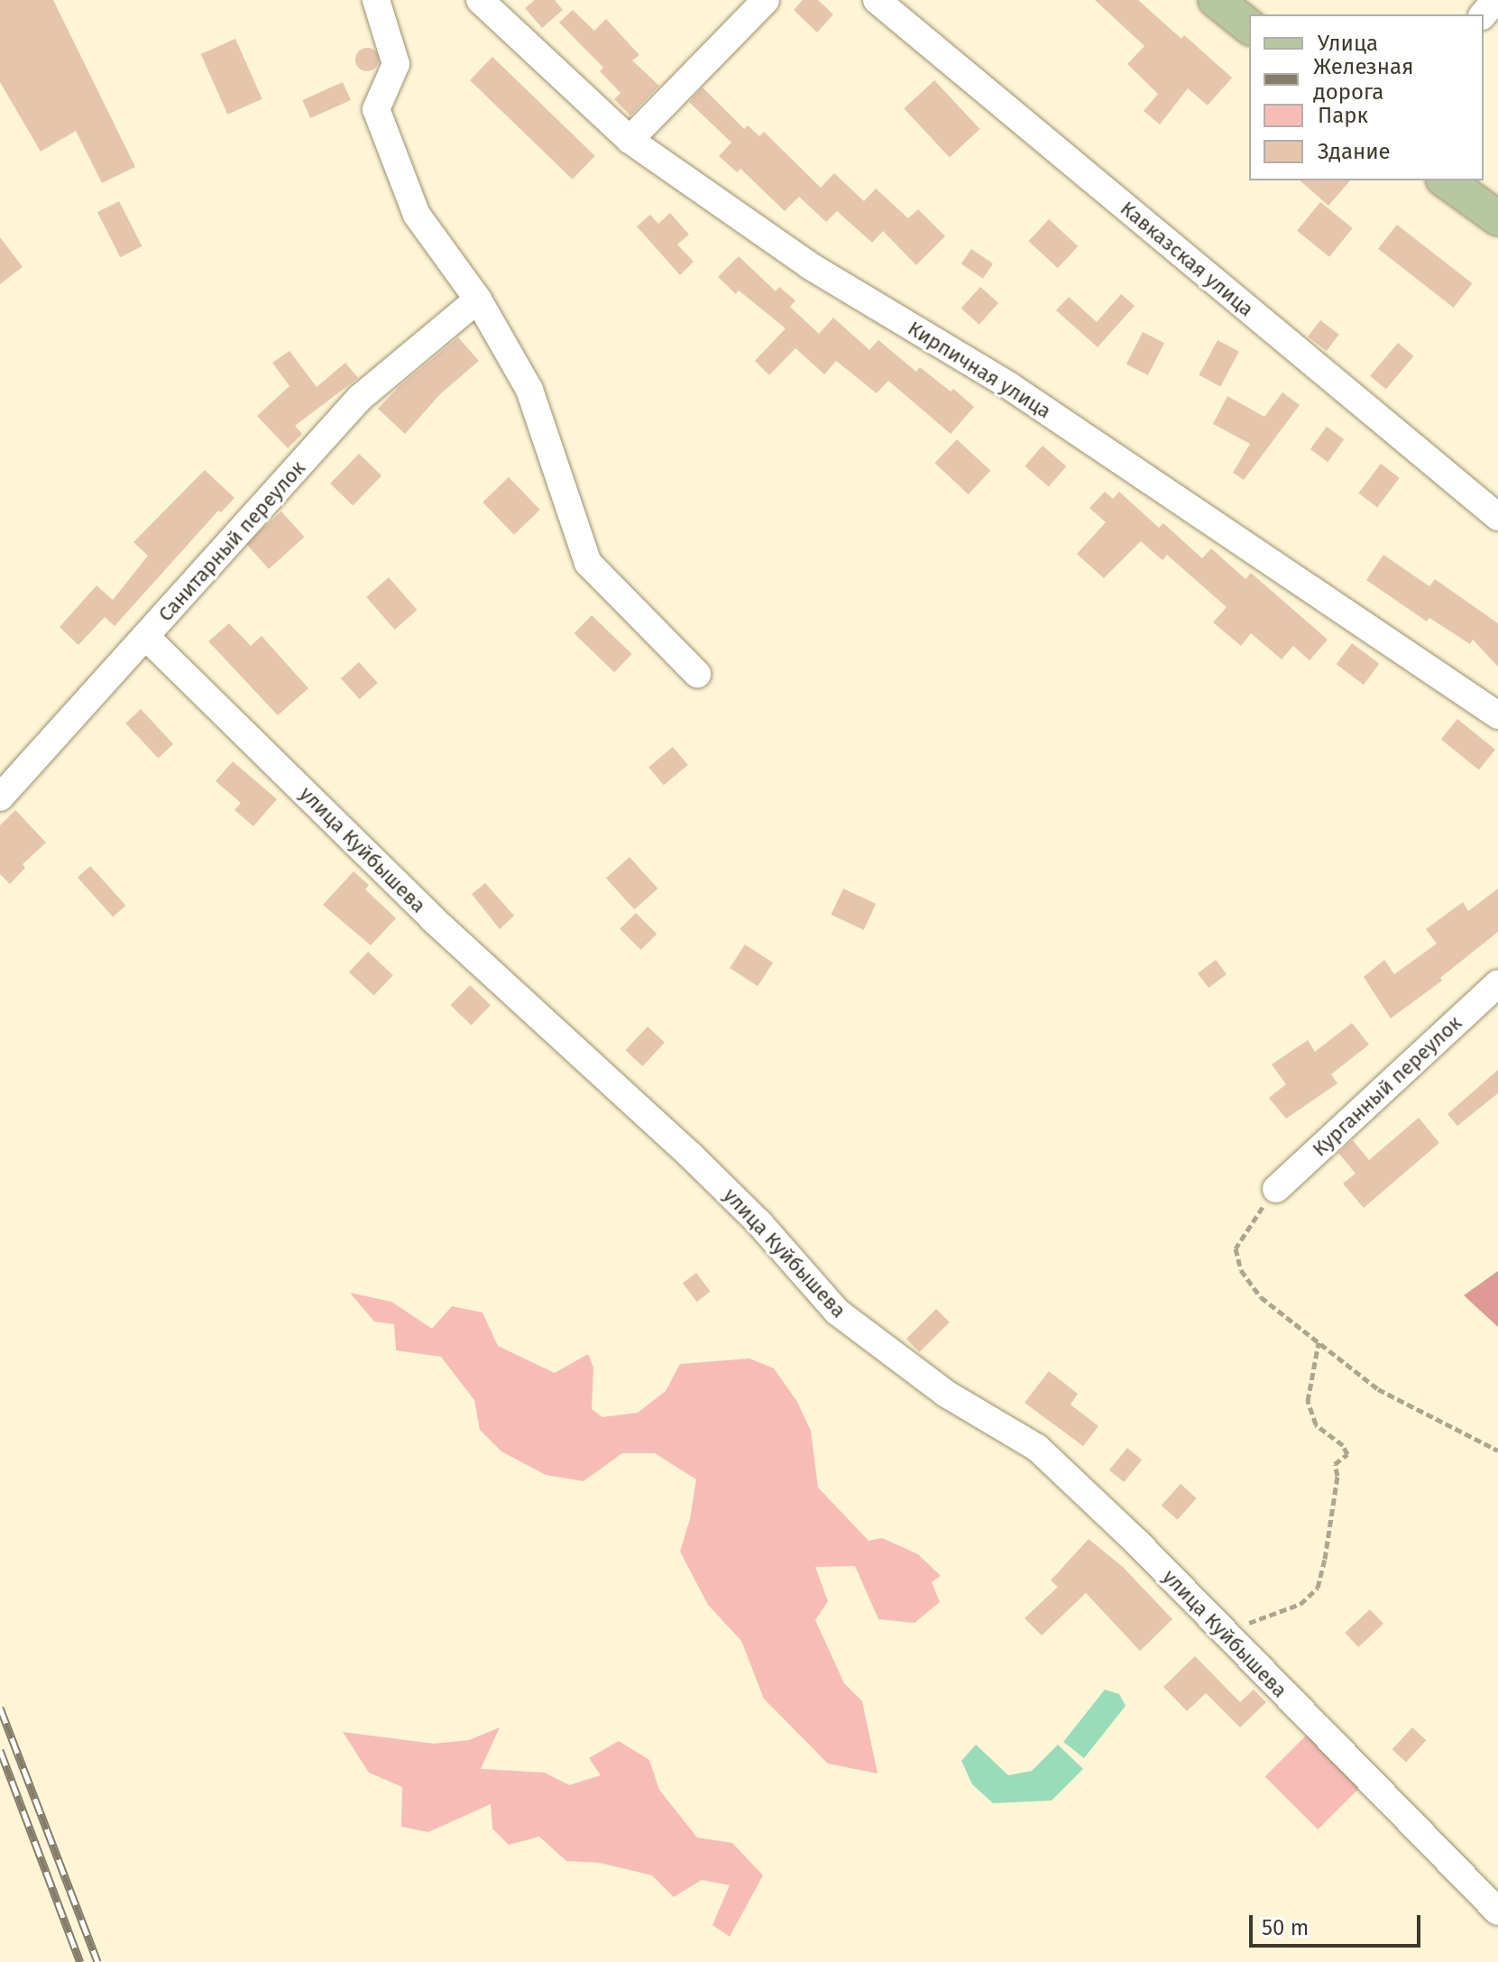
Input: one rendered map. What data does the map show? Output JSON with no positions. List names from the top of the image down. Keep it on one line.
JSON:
{"streets":{"street":["Кавказская улица","Кирпичная улица","Санитарный переулок","улица Куйбышева","Курганный переулок"]},"crossings":[["Санитарный переулок","улица Куйбышева"]],"legend":["Улица","Железная дорога","Парк","Здание"],"scale_bar":"50 m"}
